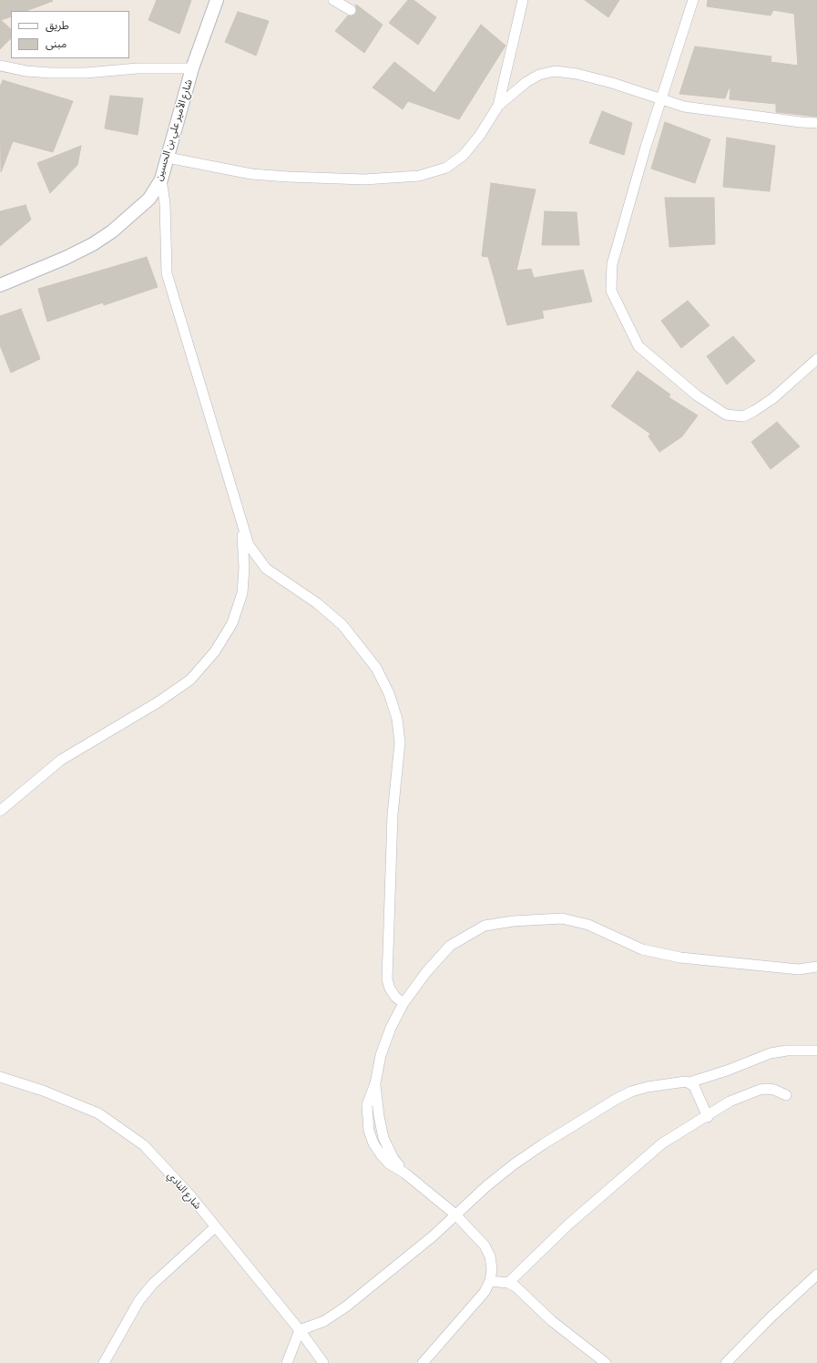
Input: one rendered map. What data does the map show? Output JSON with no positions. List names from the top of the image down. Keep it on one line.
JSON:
{"streets":{"street":["شارع الأمير علي بن الحسين","شارع النادي"]},"legend":["طريق","مبنى"]}
